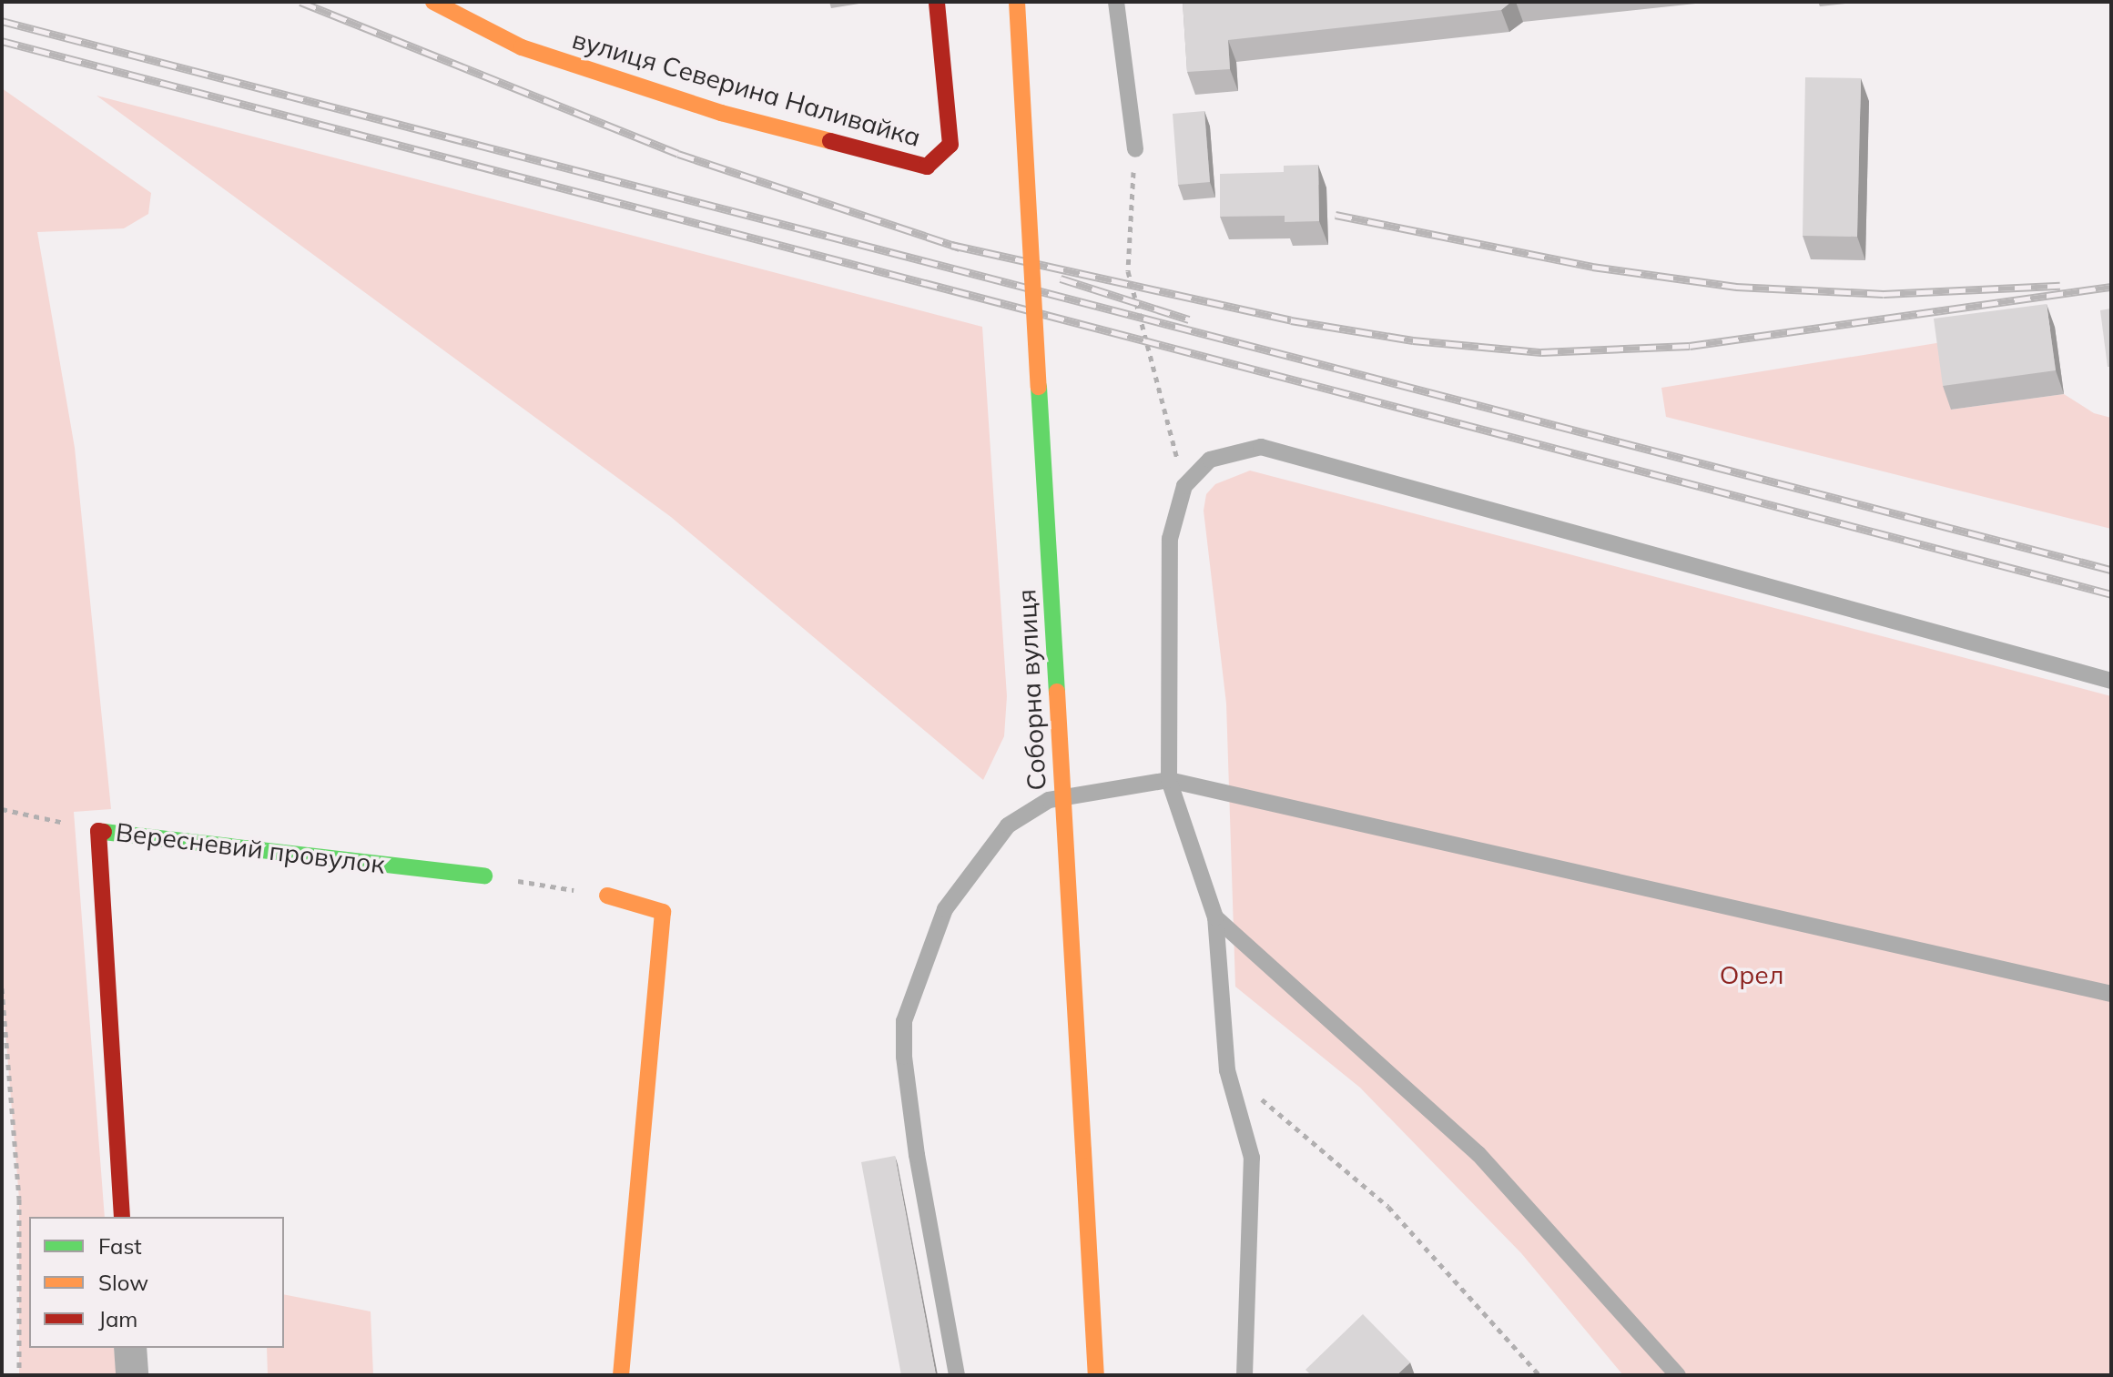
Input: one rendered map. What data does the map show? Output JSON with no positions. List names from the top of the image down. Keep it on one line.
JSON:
{"streets":{"street":["вулиця Северина Наливайка","Соборна вулиця","Вересневий провулок"]},"parks":["Орел"],"legend":["Fast","Slow","Jam"]}
